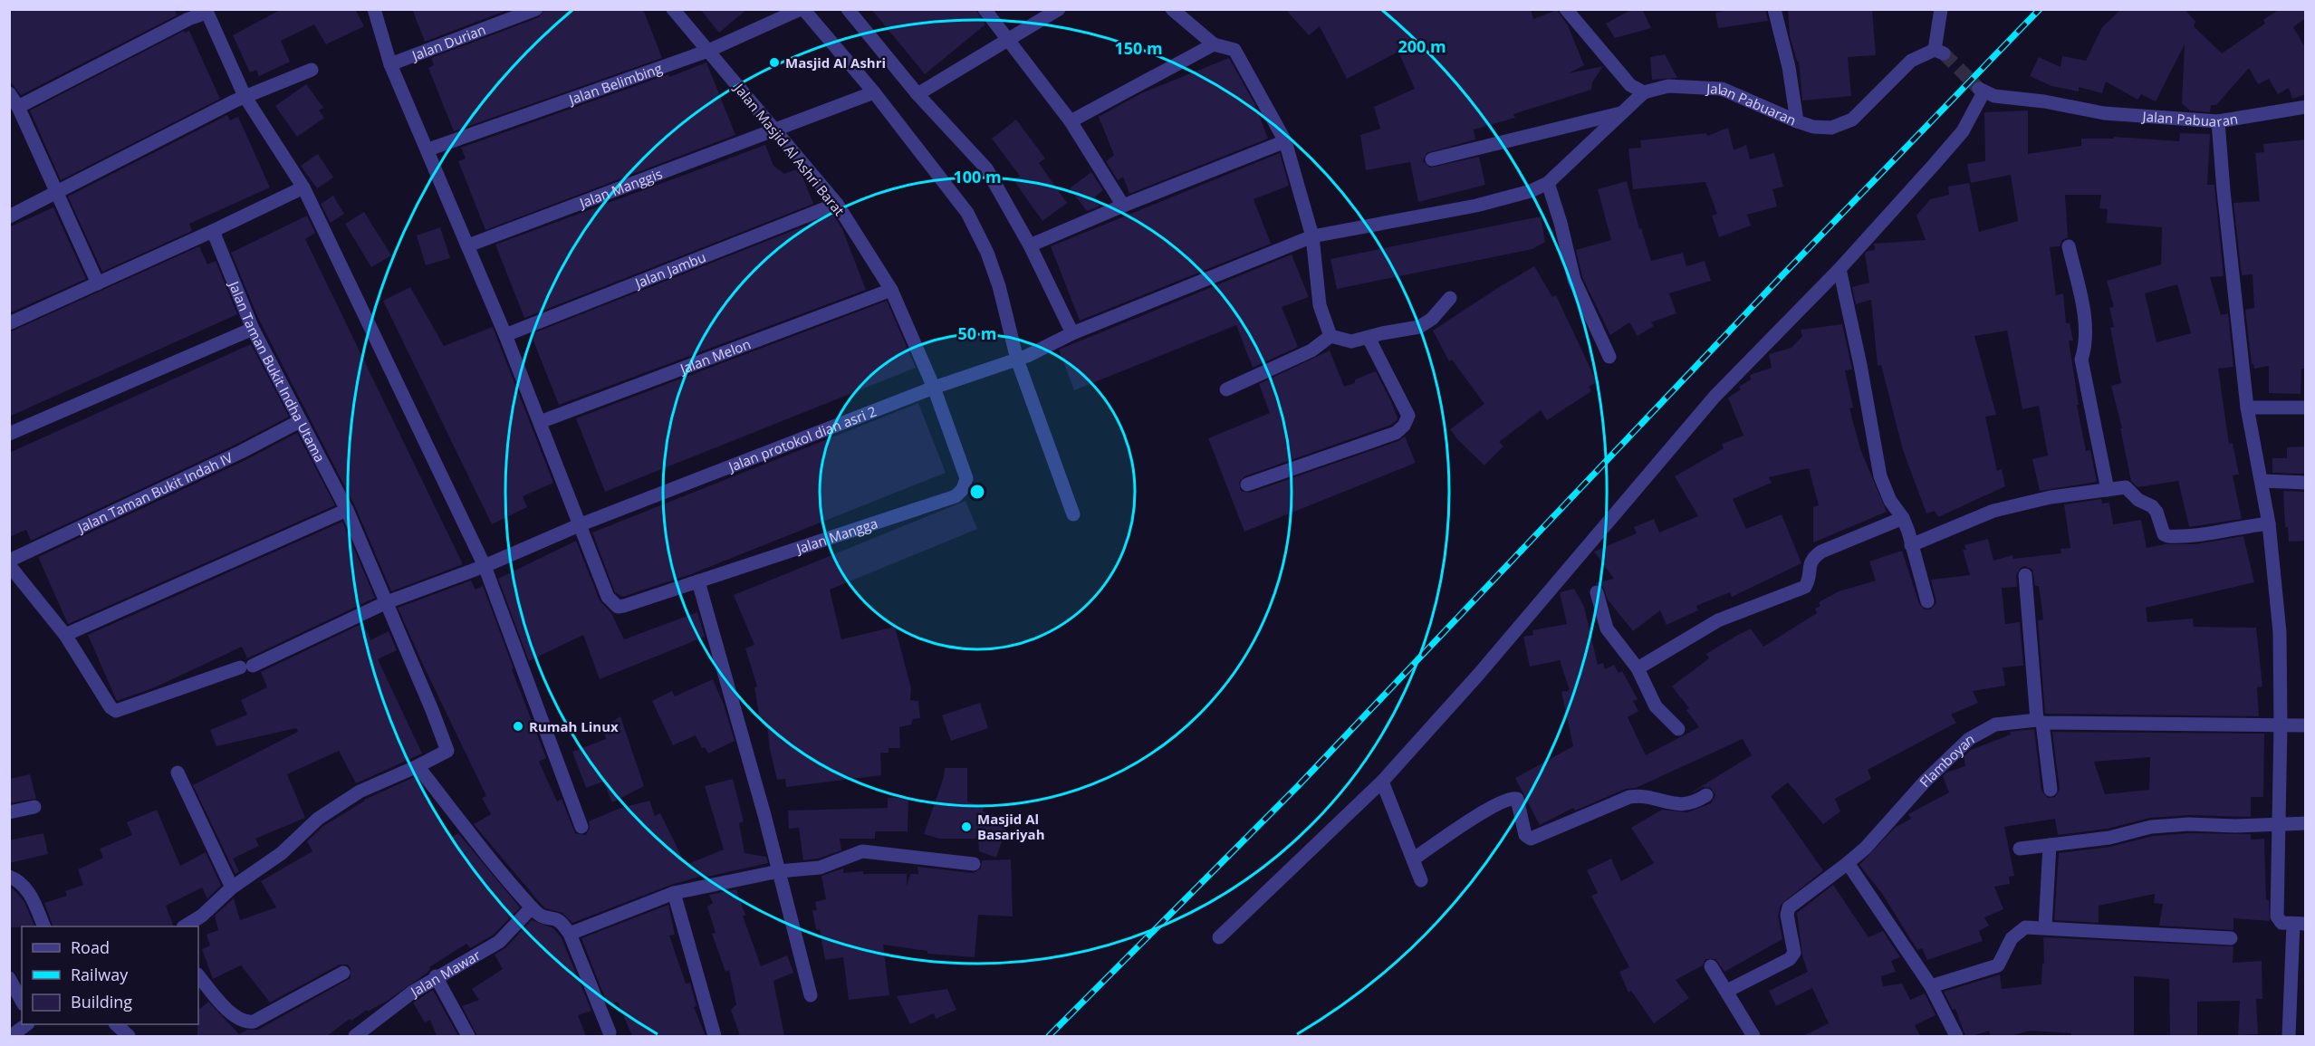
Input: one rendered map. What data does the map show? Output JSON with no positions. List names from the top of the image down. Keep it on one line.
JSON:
{"streets":{"street":["Jalan Durian","Jalan Belimbing","Jalan Pabuaran","Jalan Masjid Al Ashri Barat","Jalan Manggis","Jalan Jambu","Jalan Melon","Jalan Taman Bukit Indha Utama","Jalan protokol dian asri 2","Jalan Taman Bukit Indah IV","Jalan Mangga","Flamboyan","Jalan Mawar"]},"crossings":[["Jalan Belimbing","Jalan Masjid Al Ashri Barat"],["Jalan Masjid Al Ashri Barat","Jalan Manggis"],["Jalan Masjid Al Ashri Barat","Jalan Jambu"],["Jalan Masjid Al Ashri Barat","Jalan Melon"],["Jalan Masjid Al Ashri Barat","Jalan protokol dian asri 2"],["Jalan Masjid Al Ashri Barat","Jalan Mangga"],["Jalan Taman Bukit Indha Utama","Jalan protokol dian asri 2"],["Jalan Taman Bukit Indha Utama","Jalan Taman Bukit Indah IV"],["Jalan protokol dian asri 2","Jalan Mangga"]],"places":["Masjid Al Ashri","Rumah Linux","Masjid Al Basariyah"],"legend":["Road","Railway","Building"],"rings":["200 m","150 m","100 m","50 m"]}
